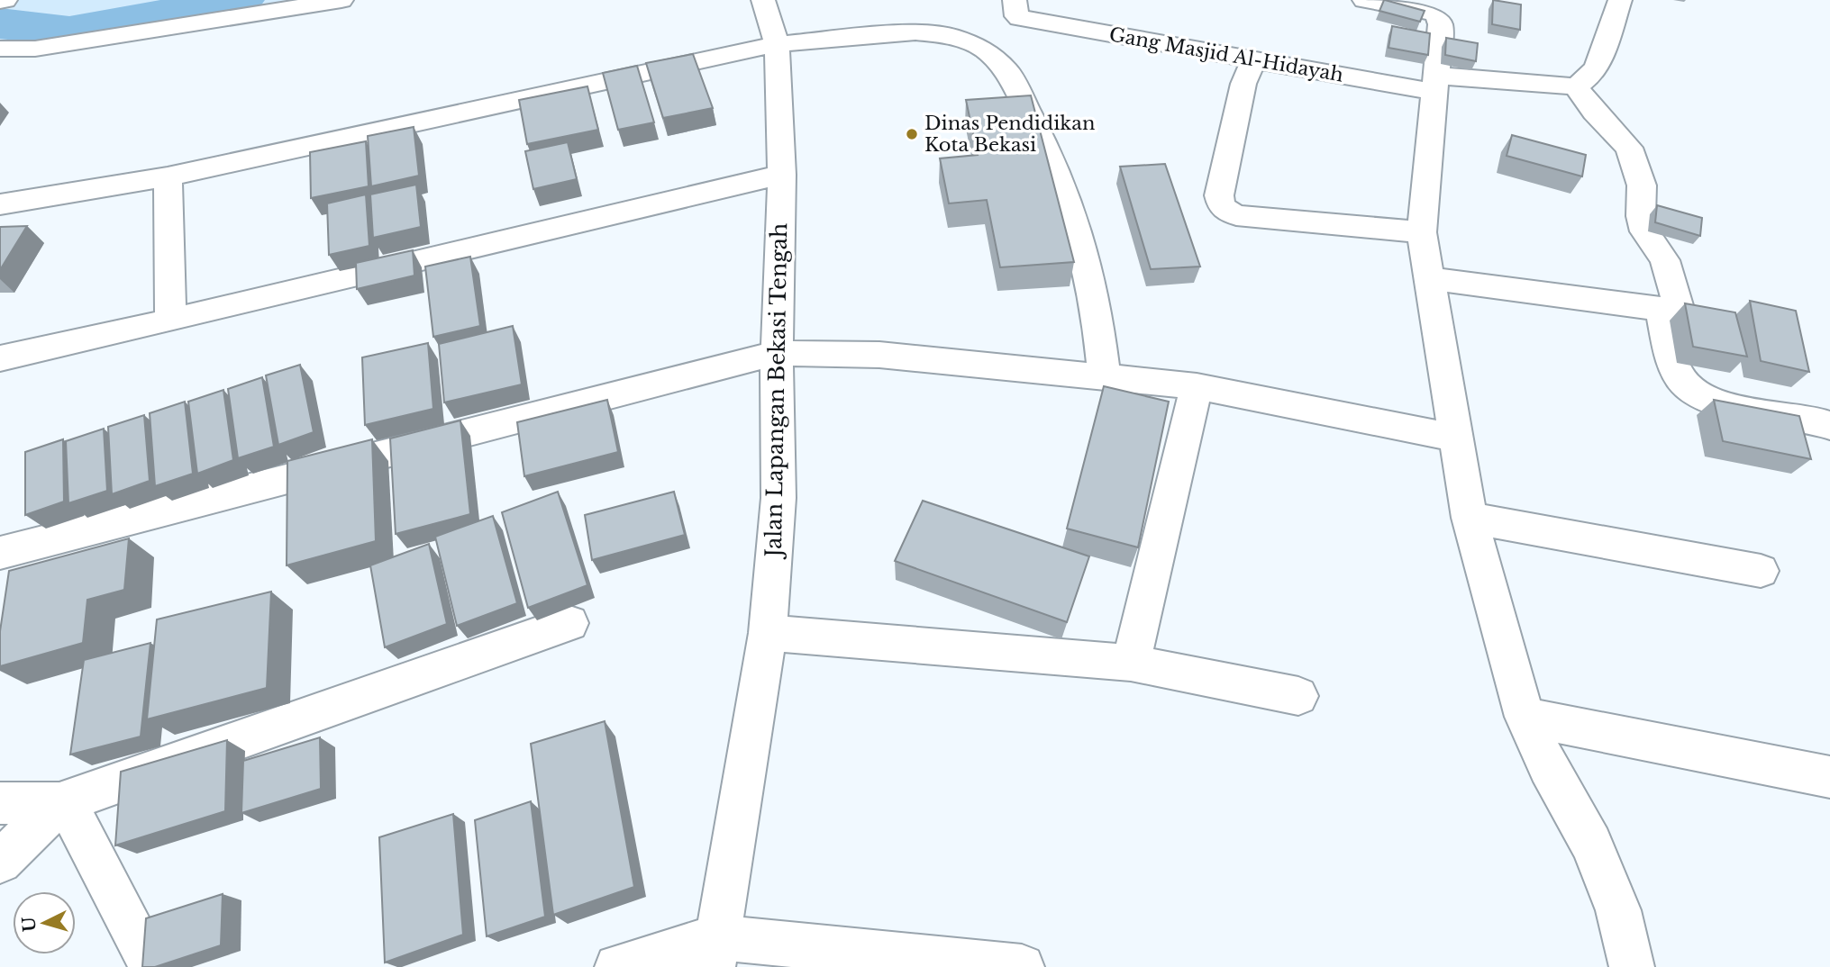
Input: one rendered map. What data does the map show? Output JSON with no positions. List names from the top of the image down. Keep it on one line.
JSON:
{"streets":{"street":["Gang Masjid Al-Hidayah","Jalan Lapangan Bekasi Tengah"]},"places":["Dinas Pendidikan Kota Bekasi"],"north":"left"}
